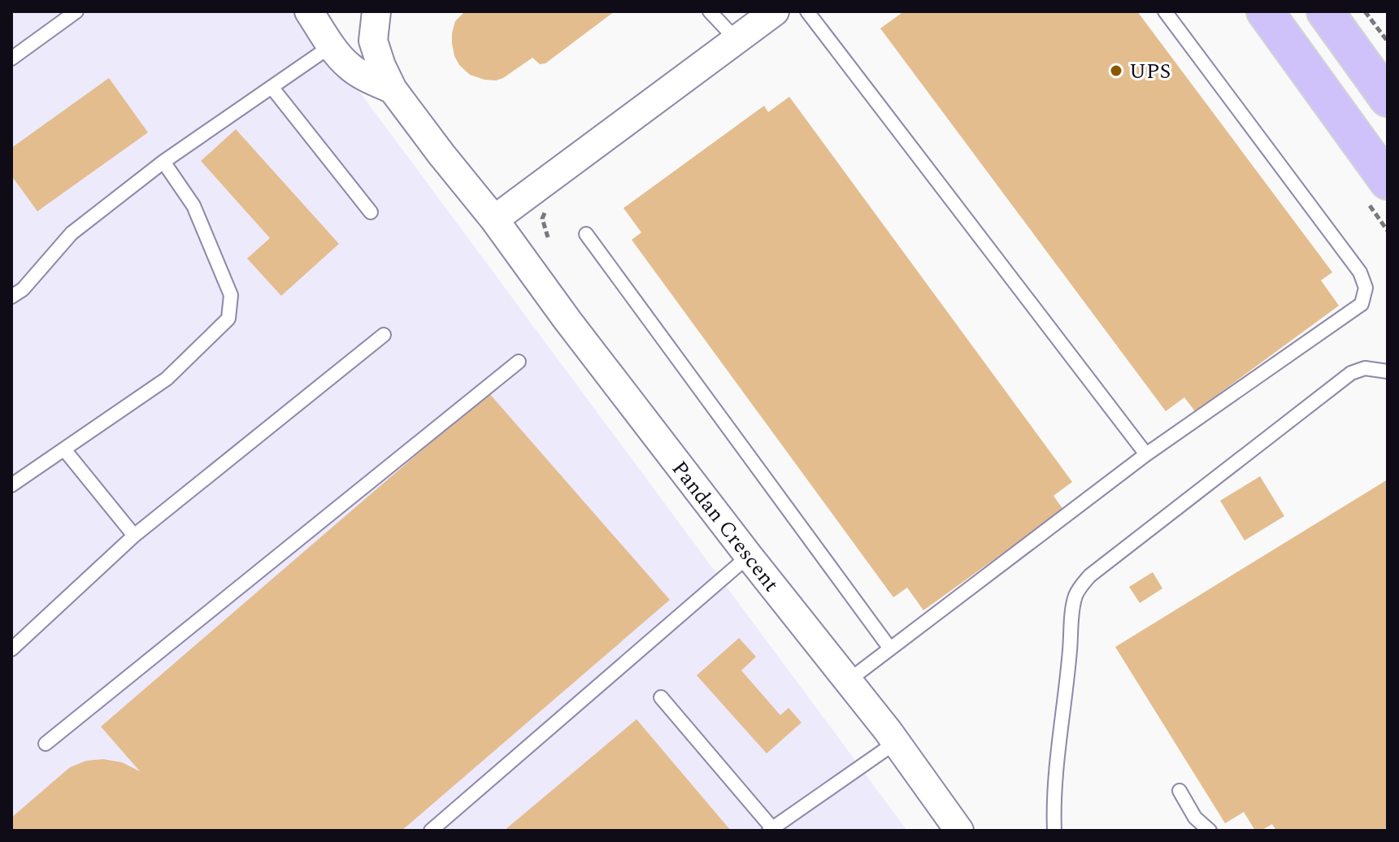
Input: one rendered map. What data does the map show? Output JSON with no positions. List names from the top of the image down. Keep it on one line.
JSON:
{"streets":{"street":["Pandan Crescent"]},"places":["UPS"]}
